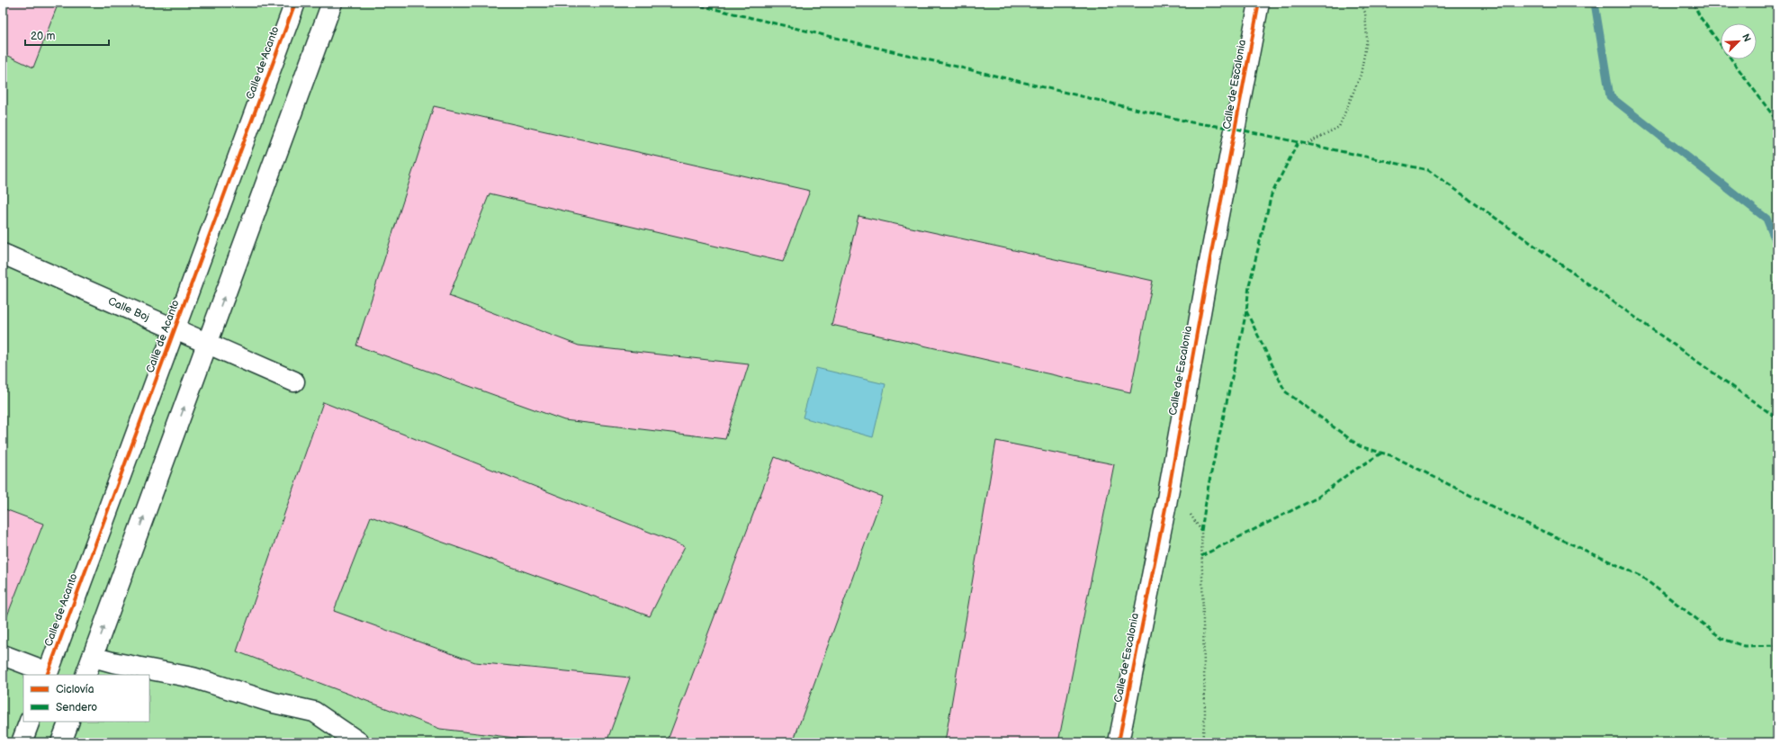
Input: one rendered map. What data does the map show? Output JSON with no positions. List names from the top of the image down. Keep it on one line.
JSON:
{"streets":{"street":["Calle de Acanto","Calle de Escalonia","Calle Boj"]},"crossings":[["Calle de Acanto","Calle Boj"]],"legend":["Ciclovía","Sendero"],"scale_bar":"20 m","north":"top right"}
